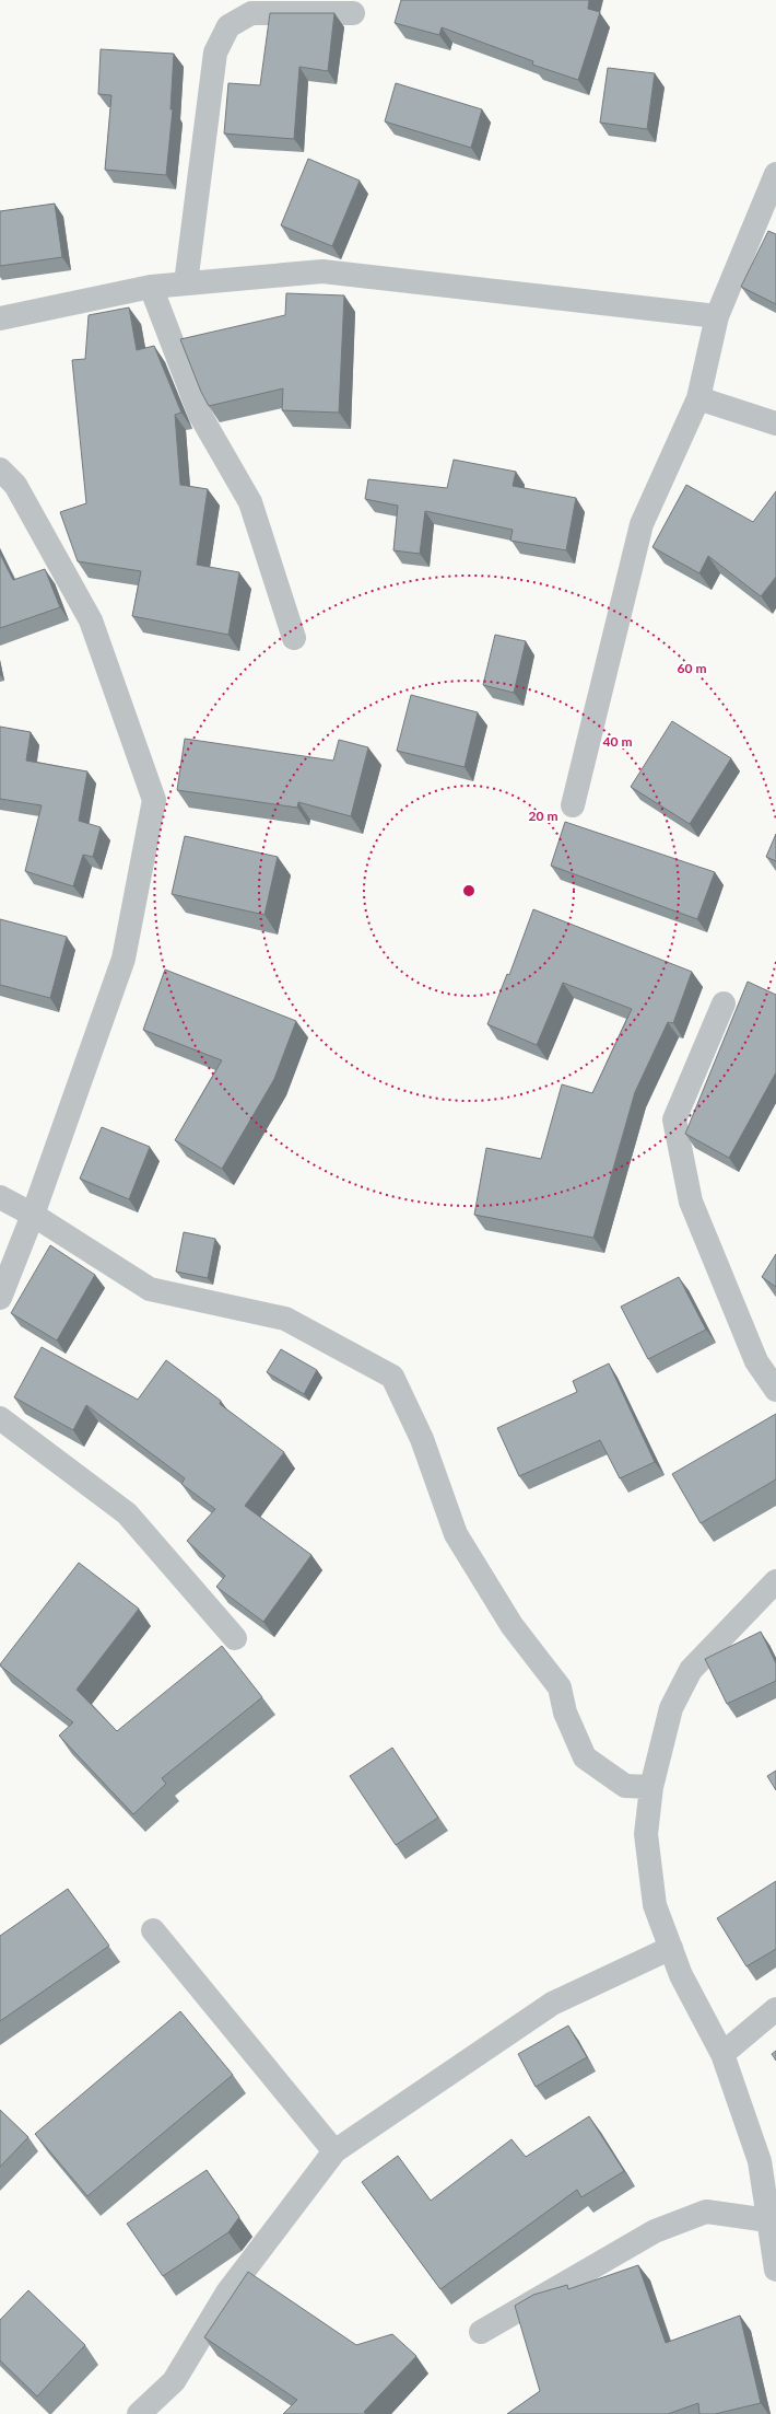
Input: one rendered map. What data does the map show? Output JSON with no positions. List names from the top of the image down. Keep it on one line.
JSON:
{"rings":["60 m","40 m","20 m"]}
